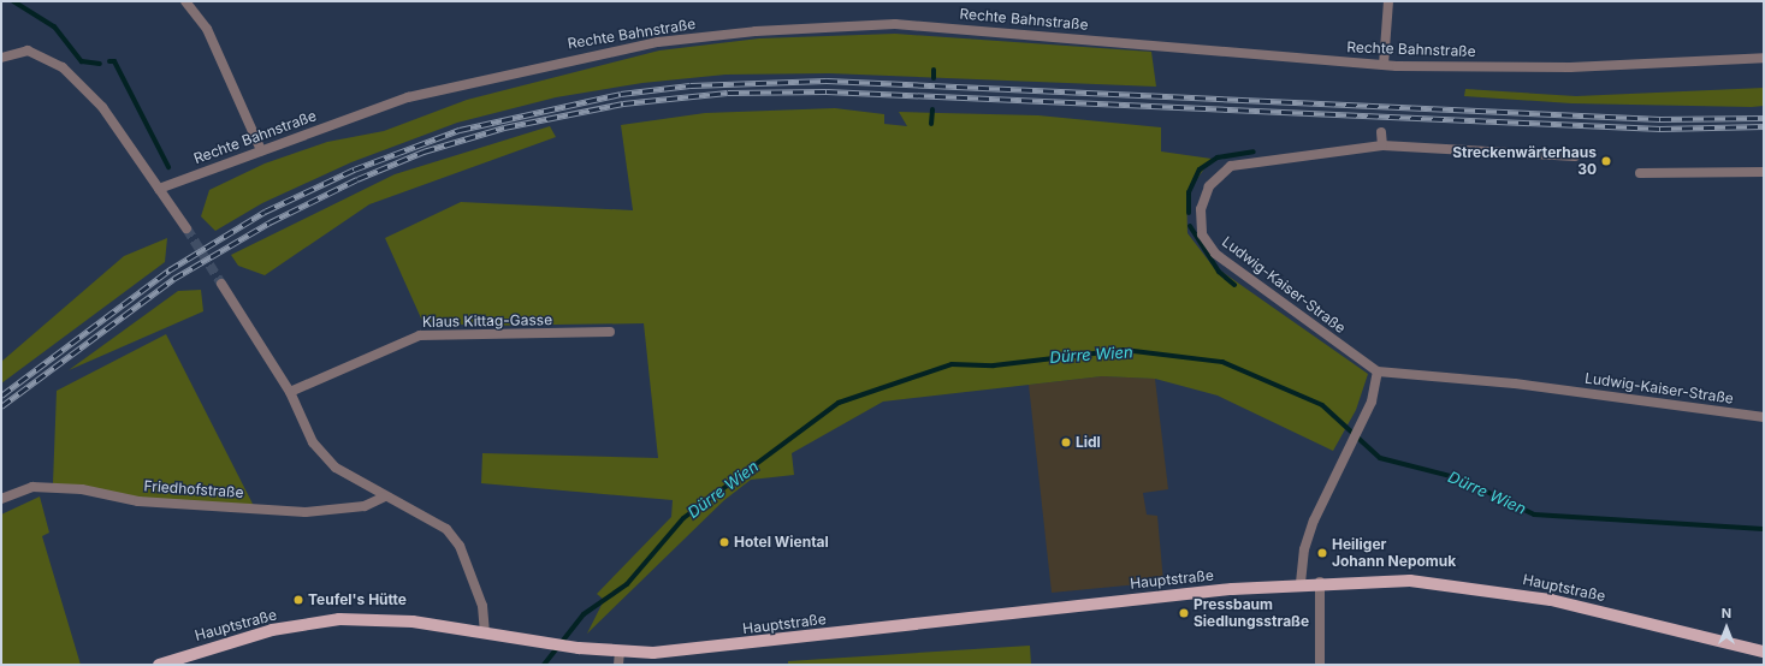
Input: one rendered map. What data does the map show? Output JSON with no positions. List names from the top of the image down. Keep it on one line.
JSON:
{"streets":{"main road":["Hauptstraße"],"street":["Rechte Bahnstraße","Ludwig-Kaiser-Straße","Klaus Kittag-Gasse","Friedhofstraße"]},"water":["Dürre Wien"],"places":["Streckenwärterhaus 30","Lidl","Hotel Wiental","Heiliger Johann Nepomuk","Teufel's Hütte","Pressbaum Siedlungsstraße"],"north":"top"}
